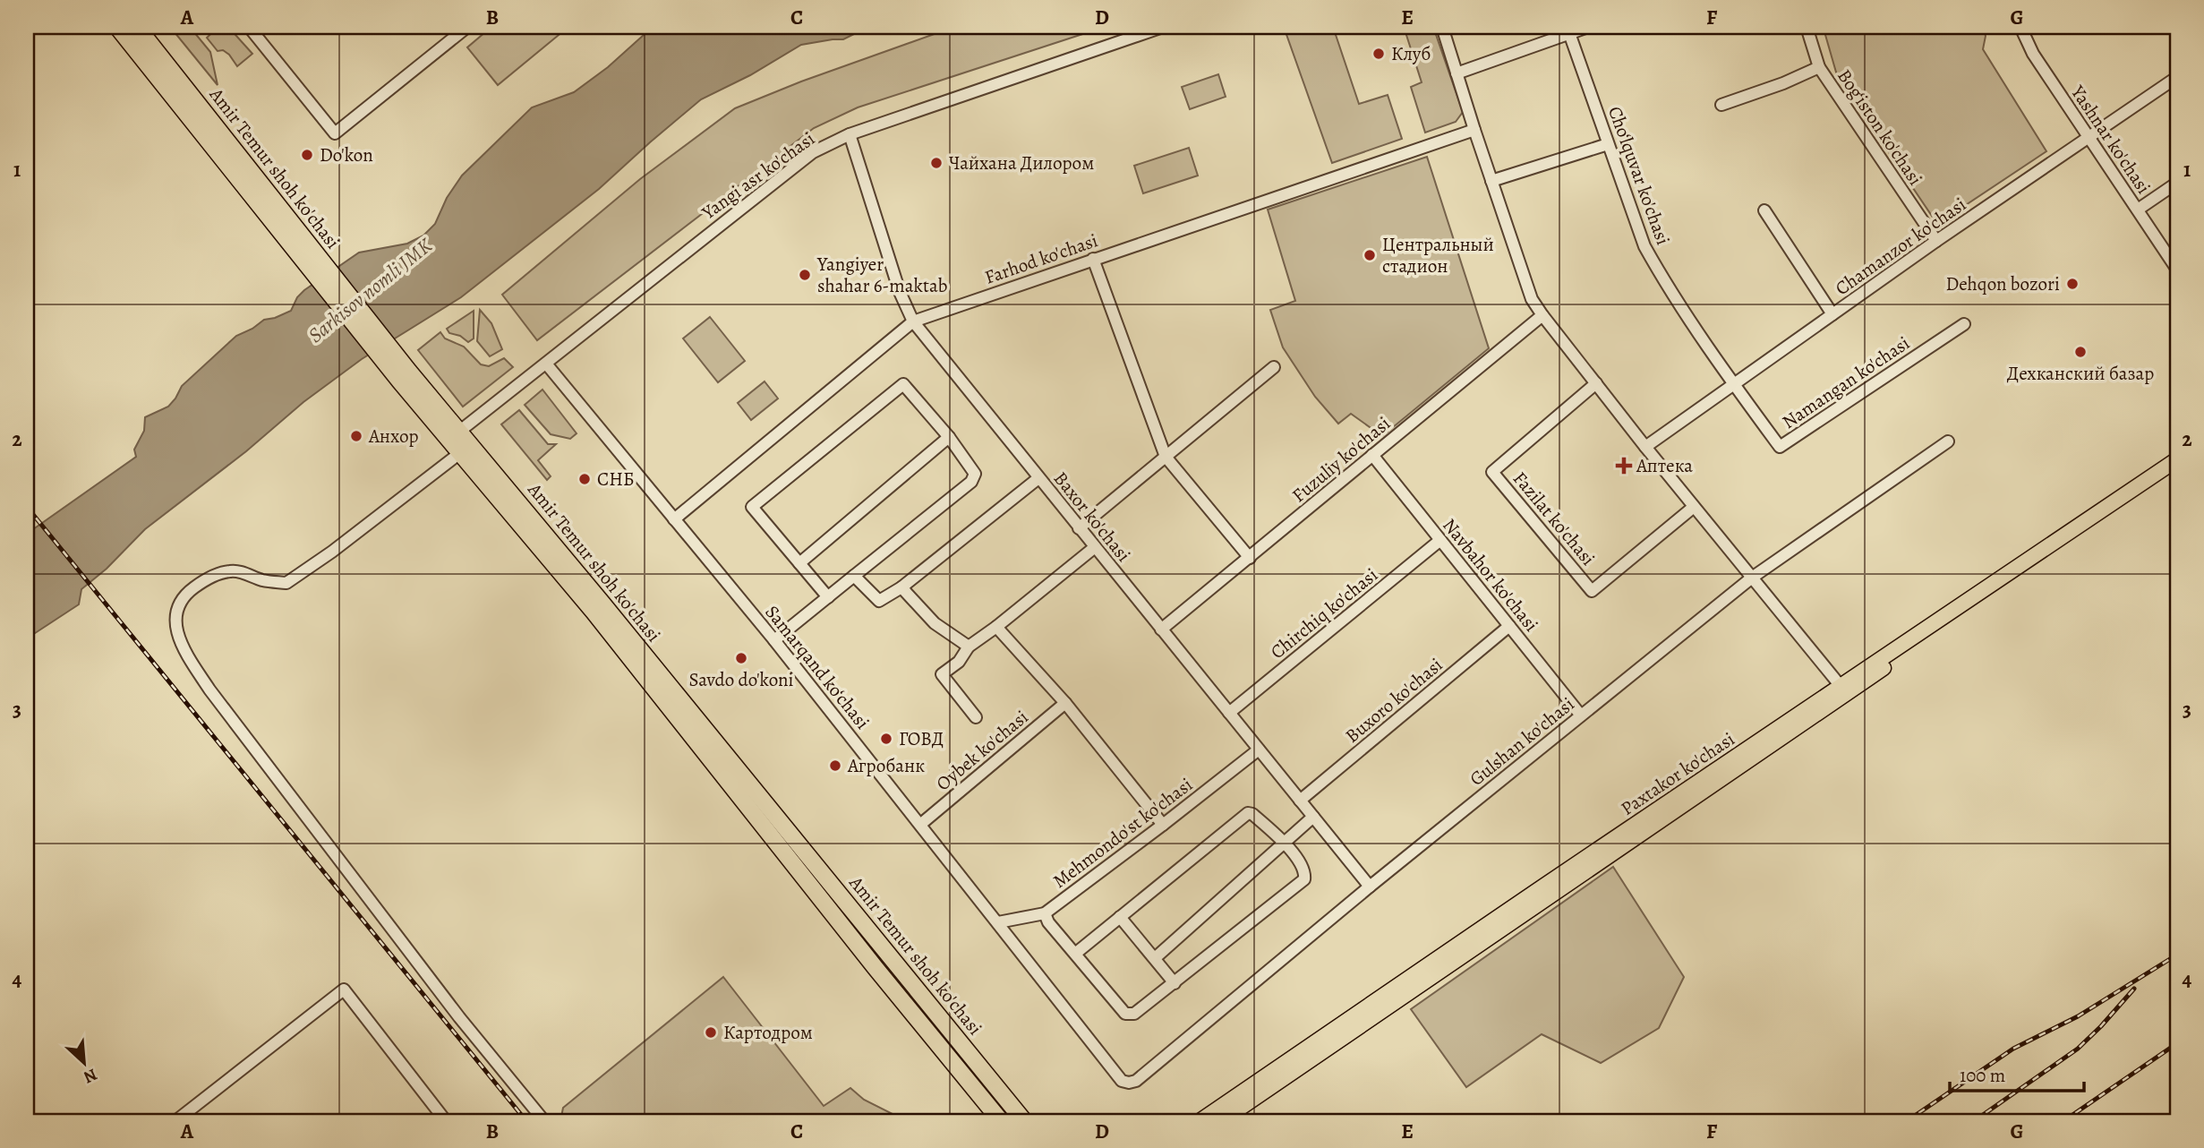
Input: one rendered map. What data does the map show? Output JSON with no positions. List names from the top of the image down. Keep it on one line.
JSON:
{"streets":{"highway":["Amir Temur shoh ko'chasi"],"main road":["Paxtakor ko'chasi"],"street":["Bog‘iston ko'chasi","Yashnar ko'chasi","Yangi asr ko'chasi","Cho‘lquvar ko'chasi","Chamanzor ko'chasi","Farhod ko'chasi","Namangan ko'chasi","Fuzuliy ko'chasi","Baxor ko'chasi","Fazilat ko'chasi","Navbahor ko'chasi","Chirchiq ko'chasi","Samarqand ko‘chasi","Buxoro ko'chasi","Gulshan ko'chasi","Oybek ko'chasi","Mehmondo'st ko'chasi"]},"crossings":[["Bog‘iston ko'chasi","Chamanzor ko'chasi"],["Yashnar ko'chasi","Chamanzor ko'chasi"],["Amir Temur shoh ko'chasi","Yangi asr ko'chasi"],["Yangi asr ko'chasi","Baxor ko'chasi"],["Yangi asr ko'chasi","Samarqand ko‘chasi"],["Cho‘lquvar ko'chasi","Chamanzor ko'chasi"],["Cho‘lquvar ko'chasi","Namangan ko'chasi"],["Chamanzor ko'chasi","Namangan ko'chasi"],["Farhod ko'chasi","Baxor ko'chasi"],["Farhod ko'chasi","Samarqand ko‘chasi"],["Fuzuliy ko'chasi","Baxor ko'chasi"],["Fuzuliy ko'chasi","Navbahor ko'chasi"],["Baxor ko'chasi","Chirchiq ko'chasi"],["Baxor ko'chasi","Buxoro ko'chasi"],["Baxor ko'chasi","Gulshan ko'chasi"],["Baxor ko'chasi","Mehmondo'st ko'chasi"],["Navbahor ko'chasi","Chirchiq ko'chasi"],["Navbahor ko'chasi","Buxoro ko'chasi"],["Navbahor ko'chasi","Gulshan ko'chasi"],["Samarqand ko‘chasi","Gulshan ko'chasi"],["Samarqand ko‘chasi","Oybek ko'chasi"],["Samarqand ko‘chasi","Mehmondo'st ko'chasi"]],"water":["Sarkisov nomli JMK"],"places":{"other":["Клуб","Do'kon","Чайхана Дилором","Центральный стадион","Yangiyer shahar 6-maktab","Dehqon bozori","Дехканский базар","Анхор","СНБ","Savdo do'koni","ГОВД","Агробанк","Картодром"],"health":["Аптека"]},"scale_bar":"100 m","north":"bottom right","grid":{"columns":["A","B","C","D","E","F","G"],"rows":["1","2","3","4"]}}
